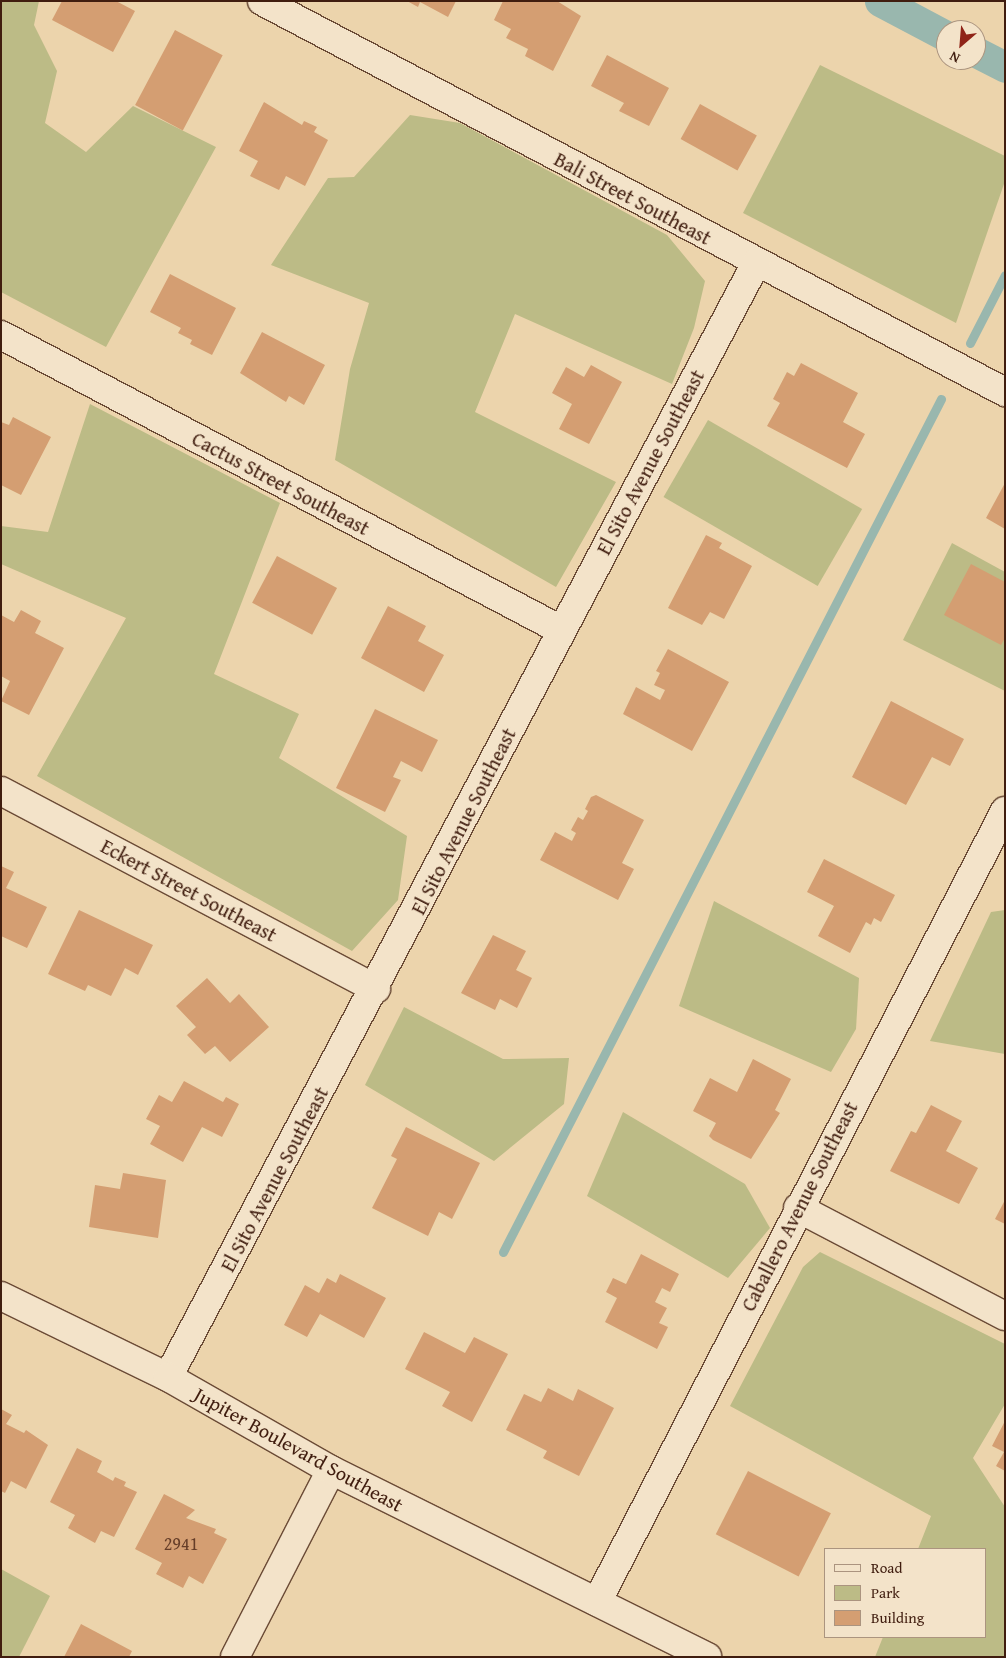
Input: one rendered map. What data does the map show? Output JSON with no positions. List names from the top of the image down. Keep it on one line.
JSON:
{"streets":{"street":["Bali Street Southeast","El Sito Avenue Southeast","Cactus Street Southeast","Eckert Street Southeast","Caballero Avenue Southeast","Jupiter Boulevard Southeast"]},"crossings":[["Bali Street Southeast","El Sito Avenue Southeast"],["El Sito Avenue Southeast","Cactus Street Southeast"],["El Sito Avenue Southeast","Eckert Street Southeast"],["El Sito Avenue Southeast","Jupiter Boulevard Southeast"],["Caballero Avenue Southeast","Jupiter Boulevard Southeast"]],"house_numbers":["2941"],"legend":["Road","Park","Building"],"north":"bottom left"}
